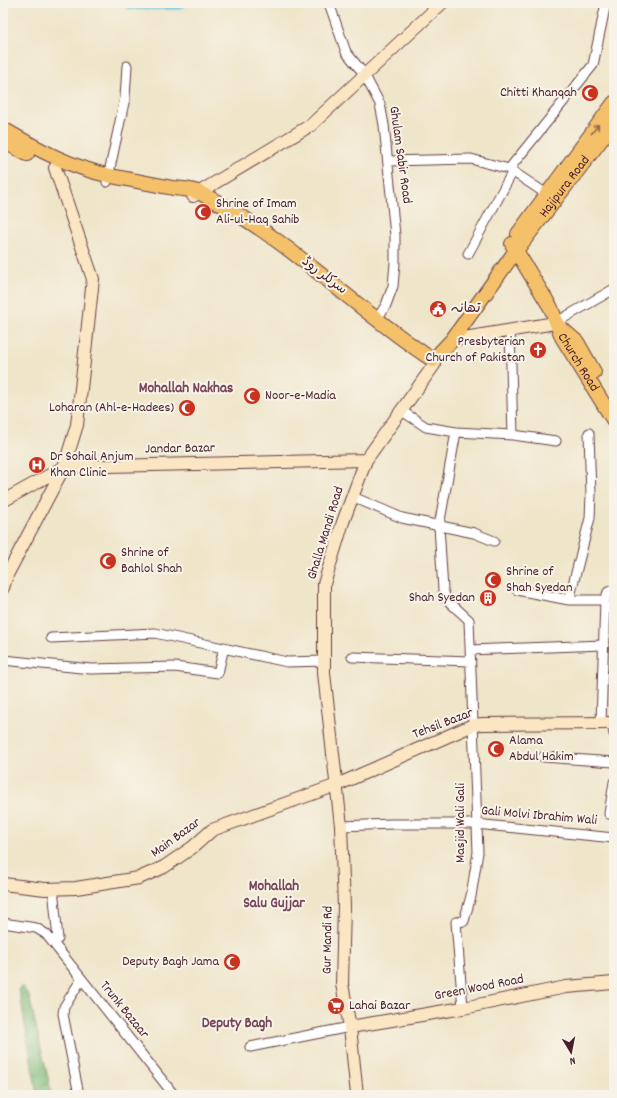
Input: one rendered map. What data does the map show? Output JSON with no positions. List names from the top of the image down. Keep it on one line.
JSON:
{"streets":{"main road":["Hajipura Road","سرکلر روڈ","Church Road"],"street":["Ghulam Sabir Road","Jandar Bazar","Ghalla Mandi Road","Tehsil Bazar","Gali Molvi Ibrahim Wali","Masjid Wali Gali","Main Bazar","Gur Mandi Rd","Green Wood Road","Trunk Bazaar"]},"crossings":[["Ghulam Sabir Road","سرکلر روڈ"],["Hajipura Road","Church Road"],["سرکلر روڈ","Ghalla Mandi Road"],["Jandar Bazar","Ghalla Mandi Road"],["Ghalla Mandi Road","Tehsil Bazar"],["Ghalla Mandi Road","Main Bazar"],["Ghalla Mandi Road","Gur Mandi Rd"],["Tehsil Bazar","Masjid Wali Gali"],["Tehsil Bazar","Main Bazar"],["Tehsil Bazar","Gur Mandi Rd"],["Gali Molvi Ibrahim Wali","Masjid Wali Gali"],["Gali Molvi Ibrahim Wali","Gur Mandi Rd"],["Masjid Wali Gali","Green Wood Road"],["Main Bazar","Gur Mandi Rd"],["Gur Mandi Rd","Green Wood Road"]],"districts":["Mohallah Nakhas","Mohallah Salu Gujjar","Deputy Bagh"],"places":{"mosque":["Chitti Khanqah","Shrine of Imam Ali-ul-Haq Sahib","Noor-e-Madia","Loharan (Ahl-e-Hadees)","Shrine of Bahlol Shah","Shrine of Shah Syedan","Alama Abdul Hakim","Deputy Bagh Jama"],"public building":["تھانہ"],"church":["Presbyterian Church of Pakistan"],"hospital":["Dr Sohail Anjum Khan Clinic"],"building":["Shah Syedan"],"supermarket":["Lahai Bazar"]},"north":"bottom"}
